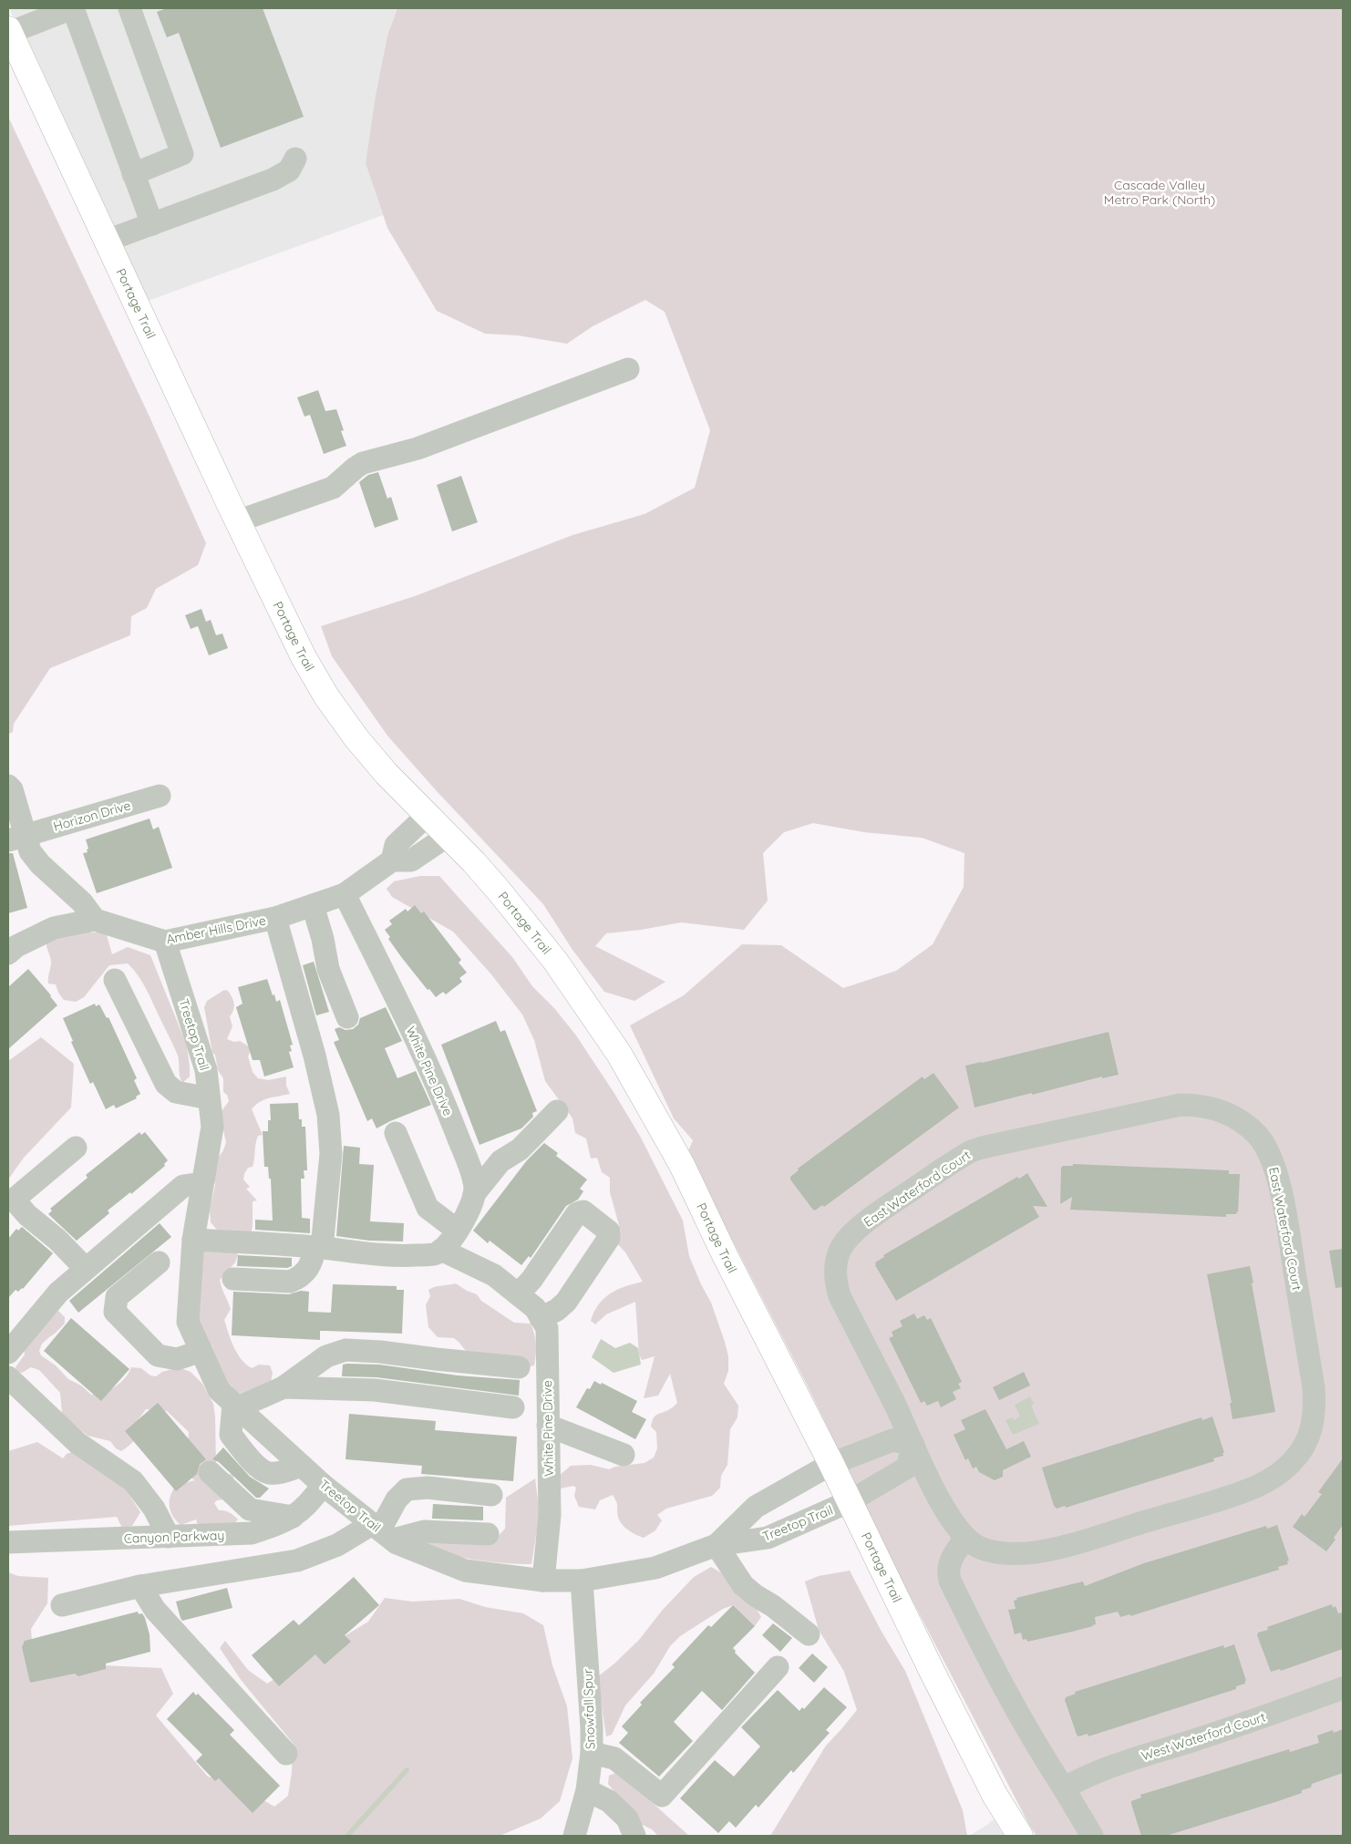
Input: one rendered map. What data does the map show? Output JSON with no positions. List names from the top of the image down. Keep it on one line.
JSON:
{"streets":{"main road":["Portage Trail"],"street":["Horizon Drive","Amber Hills Drive","Treetop Trail","White Pine Drive","East Waterford Court","Canyon Parkway","Snowfall Spur","West Waterford Court"]},"crossings":[["Portage Trail","Treetop Trail"],["Amber Hills Drive","Treetop Trail"],["Amber Hills Drive","White Pine Drive"],["Treetop Trail","White Pine Drive"],["Treetop Trail","Canyon Parkway"],["Treetop Trail","Snowfall Spur"]],"parks":["Cascade Valley Metro Park (North)"]}
